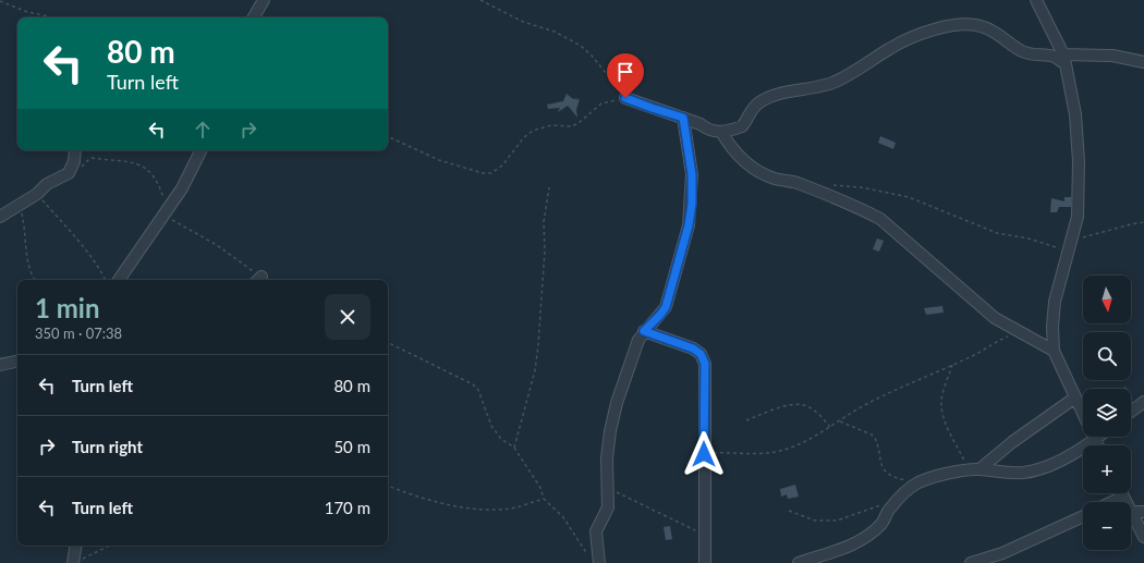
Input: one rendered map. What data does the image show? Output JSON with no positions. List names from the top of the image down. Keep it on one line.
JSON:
{"north":"bottom","page":{"turn":["80 m","Turn left"],"map_buttons":["+","−"],"heading":["1 min","350 m · 07:38"],"list":[{"name":"Turn left","value":"80 m"},{"name":"Turn right","value":"50 m"},{"name":"Turn left","value":"170 m"}]}}
